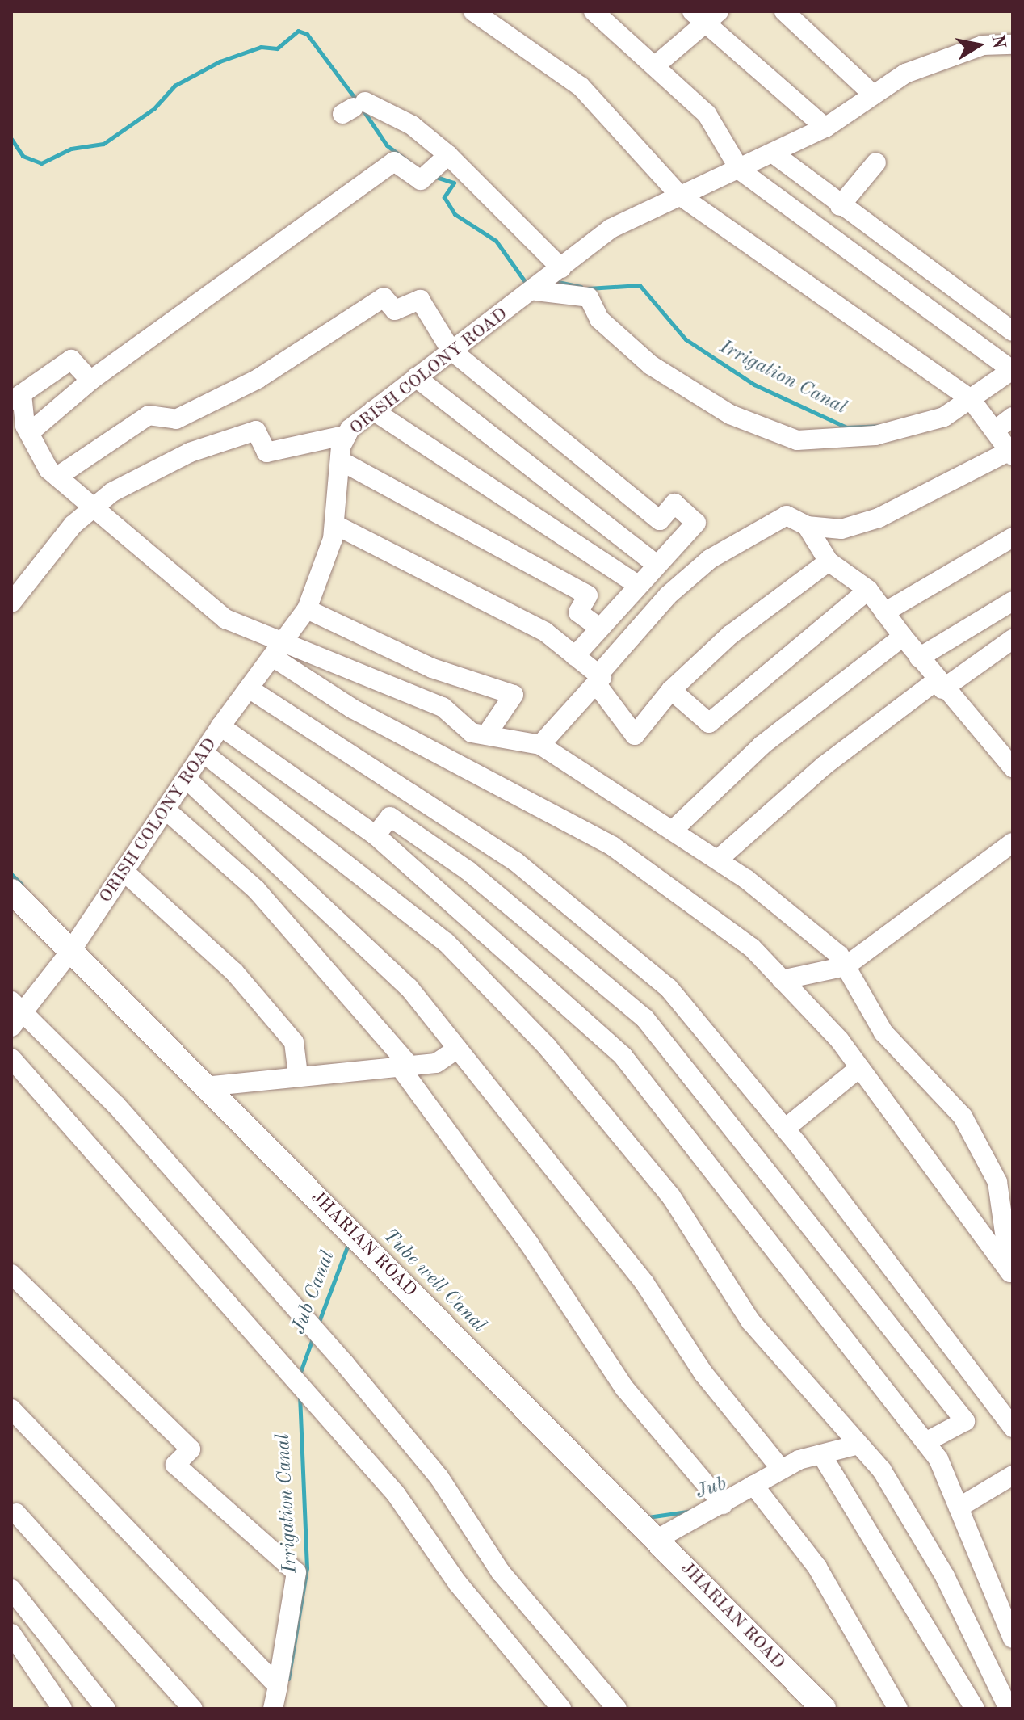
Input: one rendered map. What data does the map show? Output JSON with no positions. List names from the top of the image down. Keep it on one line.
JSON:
{"streets":{"main road":["JHARIAN ROAD"],"street":["ORISH COLONY ROAD"]},"crossings":[["ORISH COLONY ROAD","JHARIAN ROAD"]],"water":["Irrigation Canal","Tube well Canal","Jub Canal","Jub"],"north":"right"}
